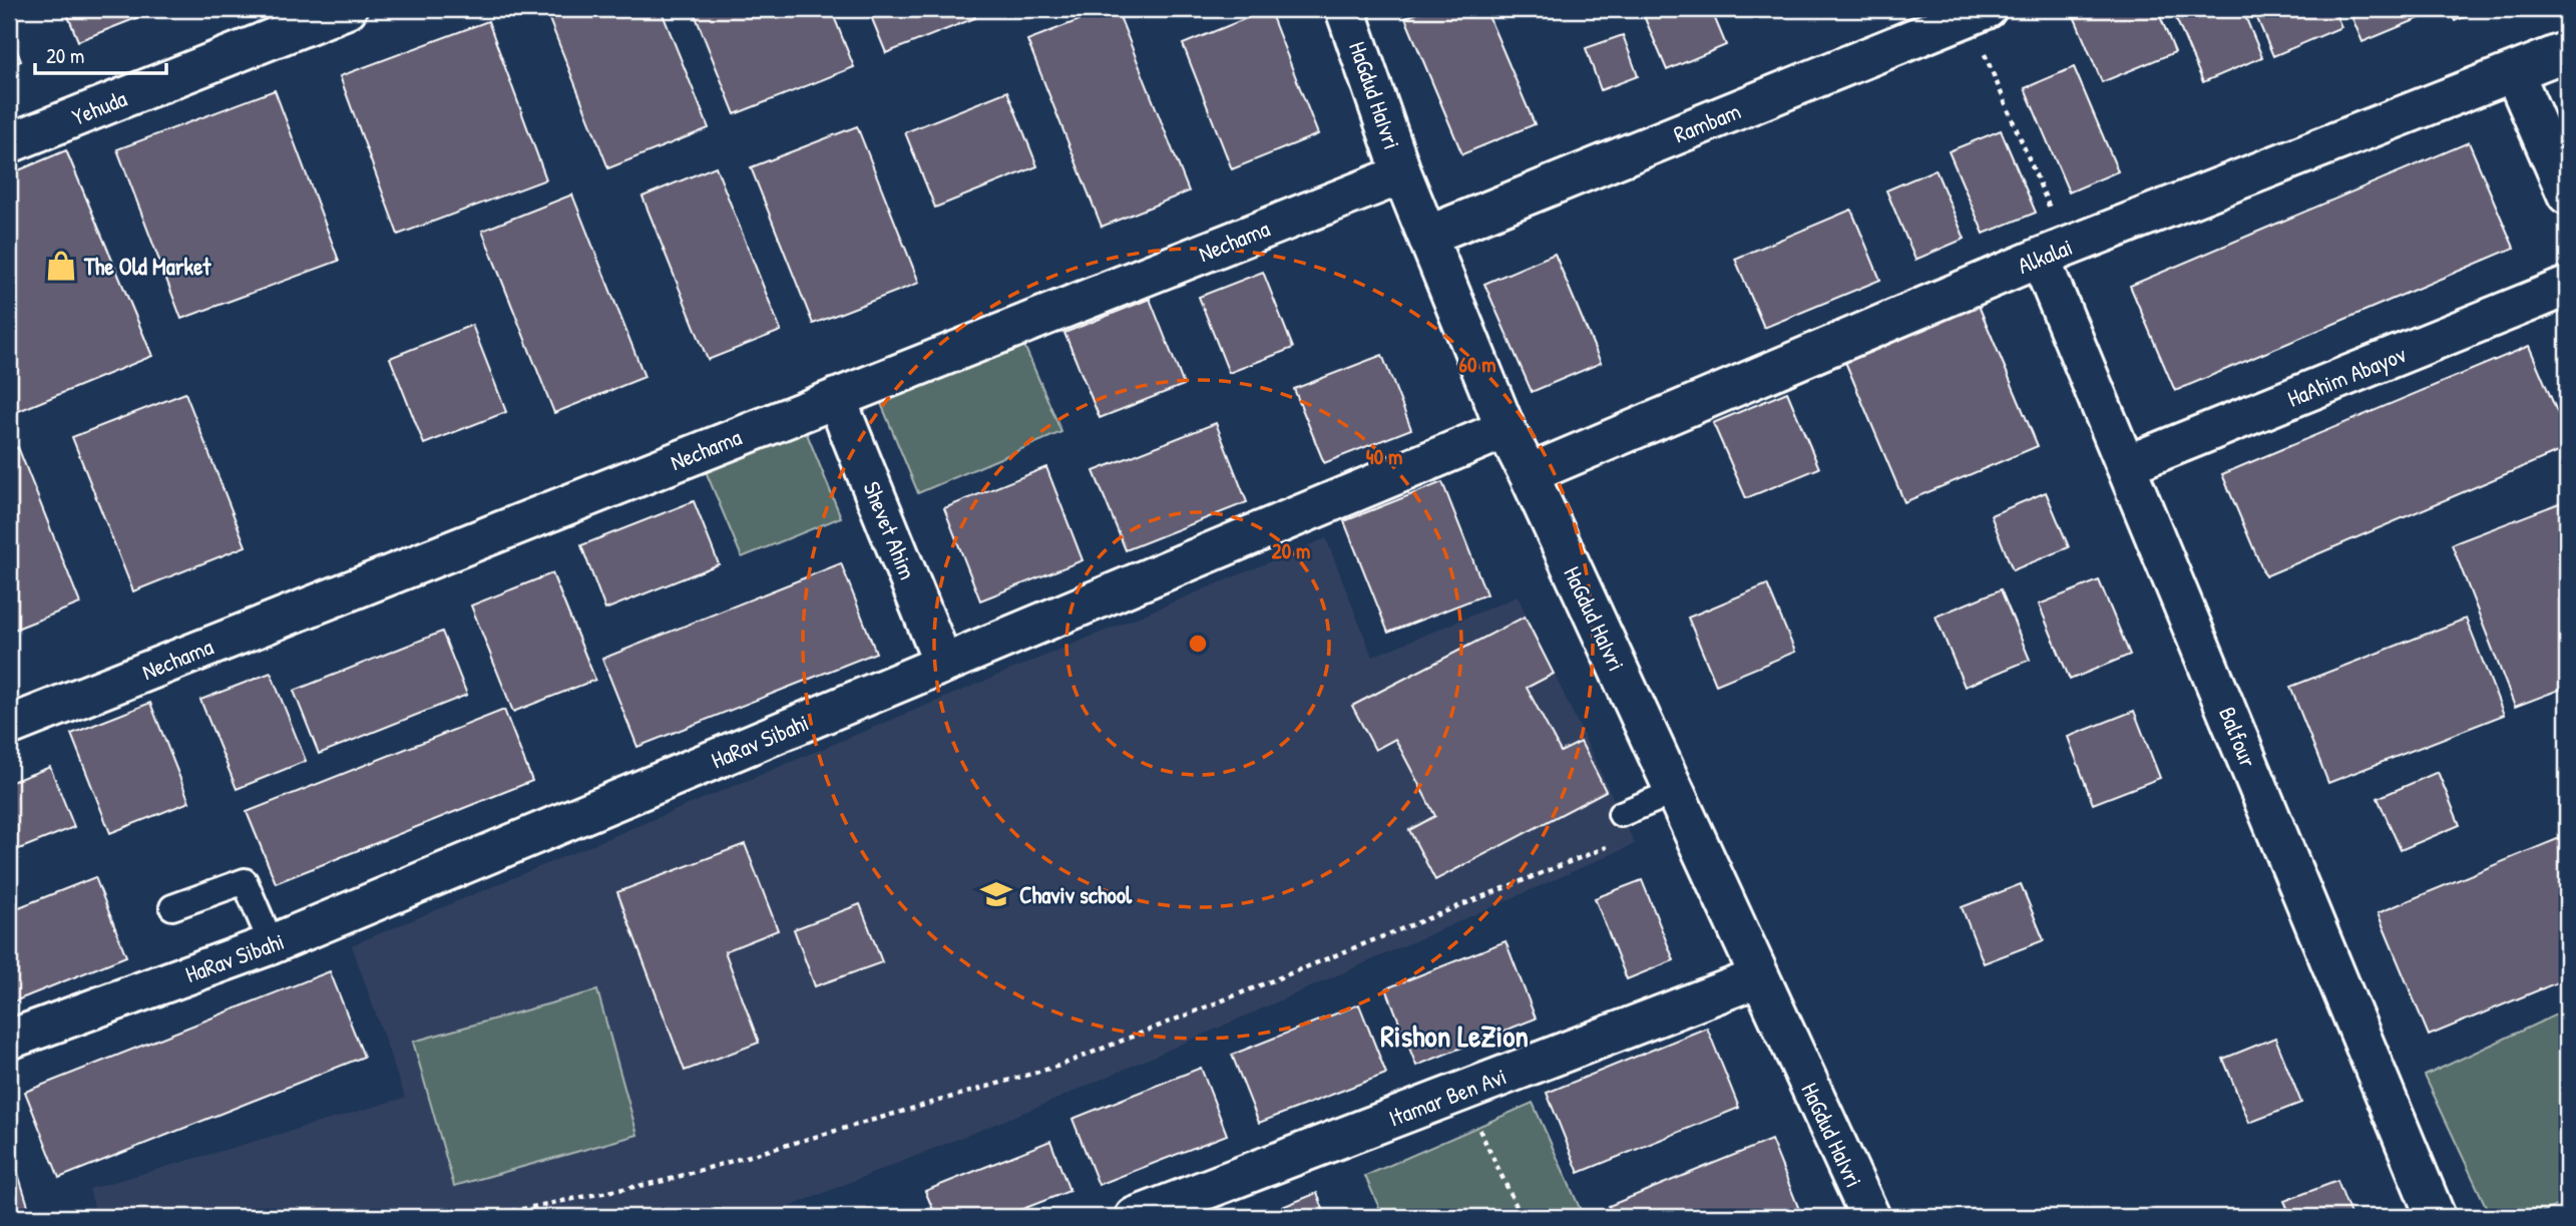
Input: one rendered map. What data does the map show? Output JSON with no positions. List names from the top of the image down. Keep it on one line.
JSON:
{"streets":{"street":["HaGdud HaIvri","Yehuda","Rambam","Nechama","Alkalai","HaAhim Abayov","Shevet Ahim","Balfour","HaRav Sibahi","Itamar Ben Avi"]},"crossings":[["HaGdud HaIvri","Rambam"],["HaGdud HaIvri","Nechama"],["HaGdud HaIvri","Alkalai"],["HaGdud HaIvri","HaRav Sibahi"],["HaGdud HaIvri","Itamar Ben Avi"],["Nechama","Shevet Ahim"],["Alkalai","Balfour"],["HaAhim Abayov","Balfour"],["Shevet Ahim","HaRav Sibahi"]],"districts":["Rishon LeZion"],"places":{"shop":["The Old Market"],"school or university":["Chaviv school"]},"scale_bar":"20 m","rings":["60 m","40 m","20 m"]}
